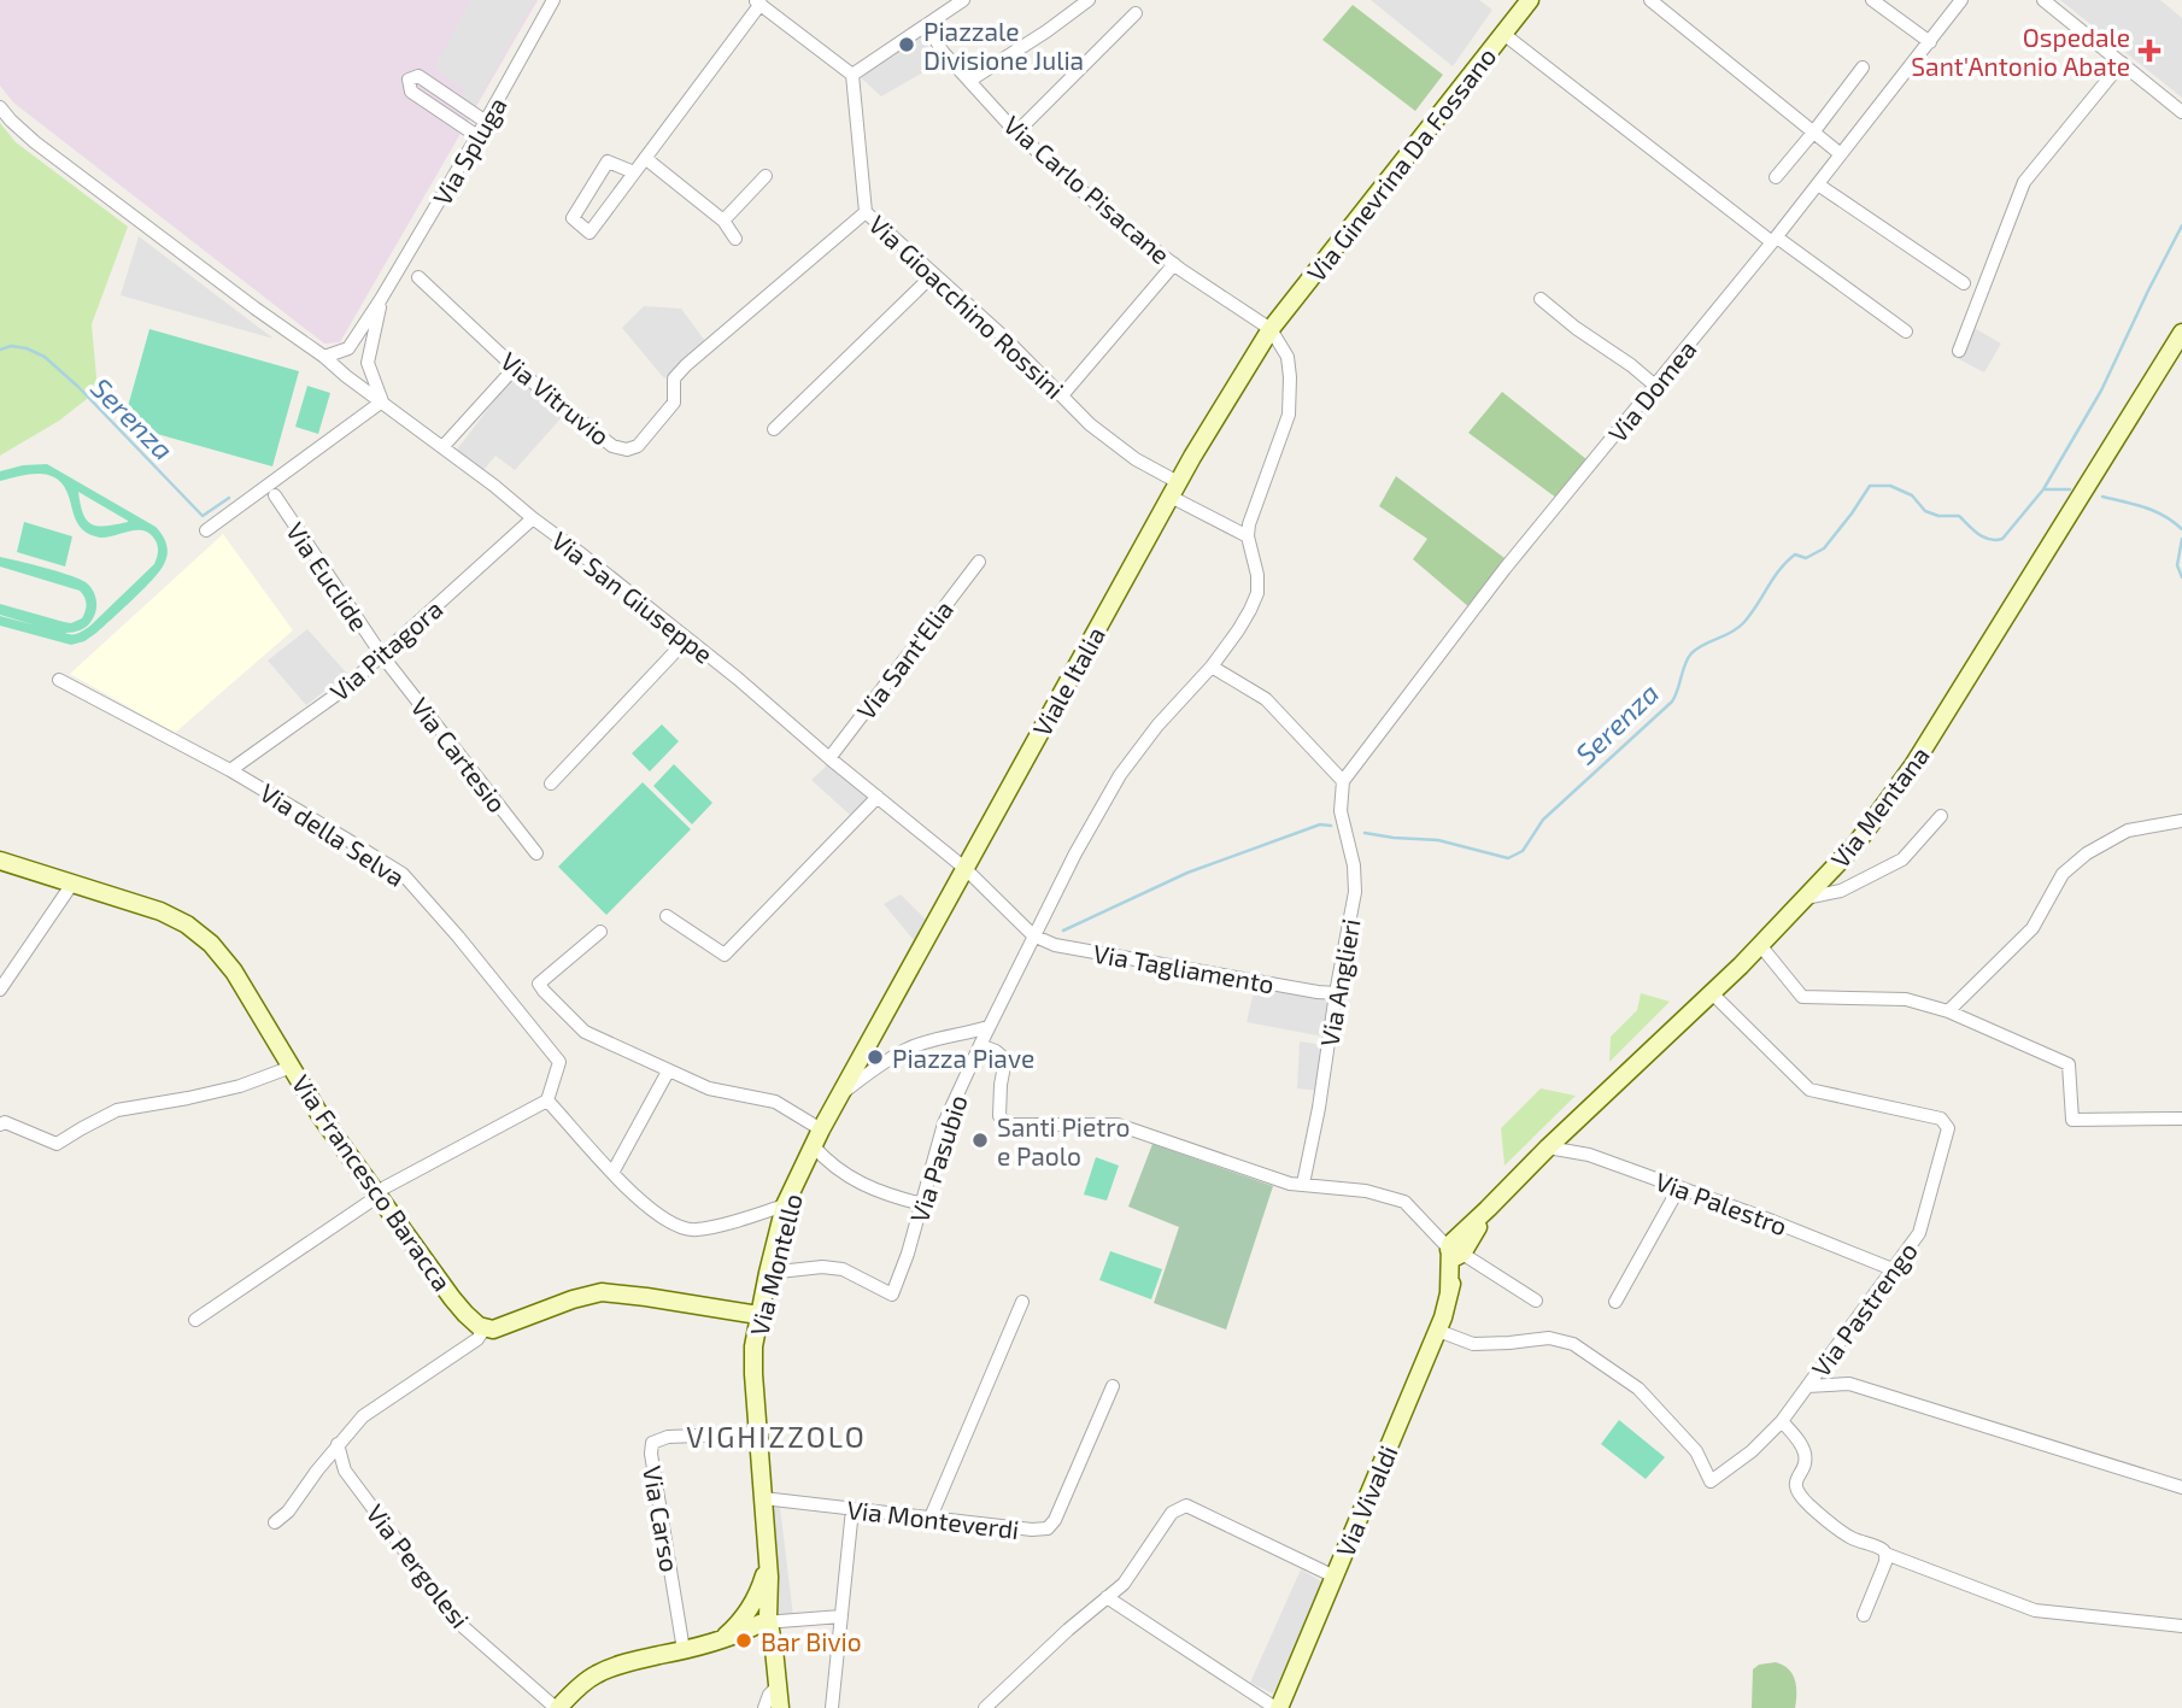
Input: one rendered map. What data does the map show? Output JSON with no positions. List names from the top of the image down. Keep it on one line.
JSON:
{"streets":{"street":["Via Spluga","Via Ginevrina Da Fossano","Via Carlo Pisacane","Via Gioacchino Rossini","Via Domea","Via Vitruvio","Via Euclide","Via San Giuseppe","Via Pitagora","Via Sant'Elia","Viale Italia","Via Cartesio","Via Mentana","Via della Selva","Via Tagliamento","Via Anglieri","Via Pasubio","Via Francesco Baracca","Via Palestro","Via Montello","Via Pastrengo","Via Vivaldi","Via Carso","Via Monteverdi","Via Pergolesi"]},"crossings":[["Via Spluga","Via San Giuseppe"],["Via Ginevrina Da Fossano","Via Carlo Pisacane"],["Via Ginevrina Da Fossano","Viale Italia"],["Via Carlo Pisacane","Viale Italia"],["Via Gioacchino Rossini","Via Vitruvio"],["Via Gioacchino Rossini","Viale Italia"],["Via Gioacchino Rossini","Via Pasubio"],["Via Domea","Via Anglieri"],["Via Euclide","Via Pitagora"],["Via Euclide","Via Cartesio"],["Via San Giuseppe","Via Pitagora"],["Via San Giuseppe","Via Sant'Elia"],["Via San Giuseppe","Viale Italia"],["Via San Giuseppe","Via Tagliamento"],["Via San Giuseppe","Via Pasubio"],["Via Pitagora","Via Cartesio"],["Via Pitagora","Via della Selva"],["Via Mentana","Via Palestro"],["Via Mentana","Via Pastrengo"],["Via Mentana","Via Vivaldi"],["Via Tagliamento","Via Anglieri"],["Via Tagliamento","Via Pasubio"],["Via Pasubio","Via Montello"],["Via Palestro","Via Pastrengo"],["Via Montello","Via Carso"],["Via Montello","Via Monteverdi"]],"districts":["VIGHIZZOLO"],"water":["Serenza"],"places":{"other":["Piazzale Divisione Julia","Piazza Piave","Santi Pietro e Paolo","Bar Bivio"],"health":["Ospedale Sant'Antonio Abate"]}}
